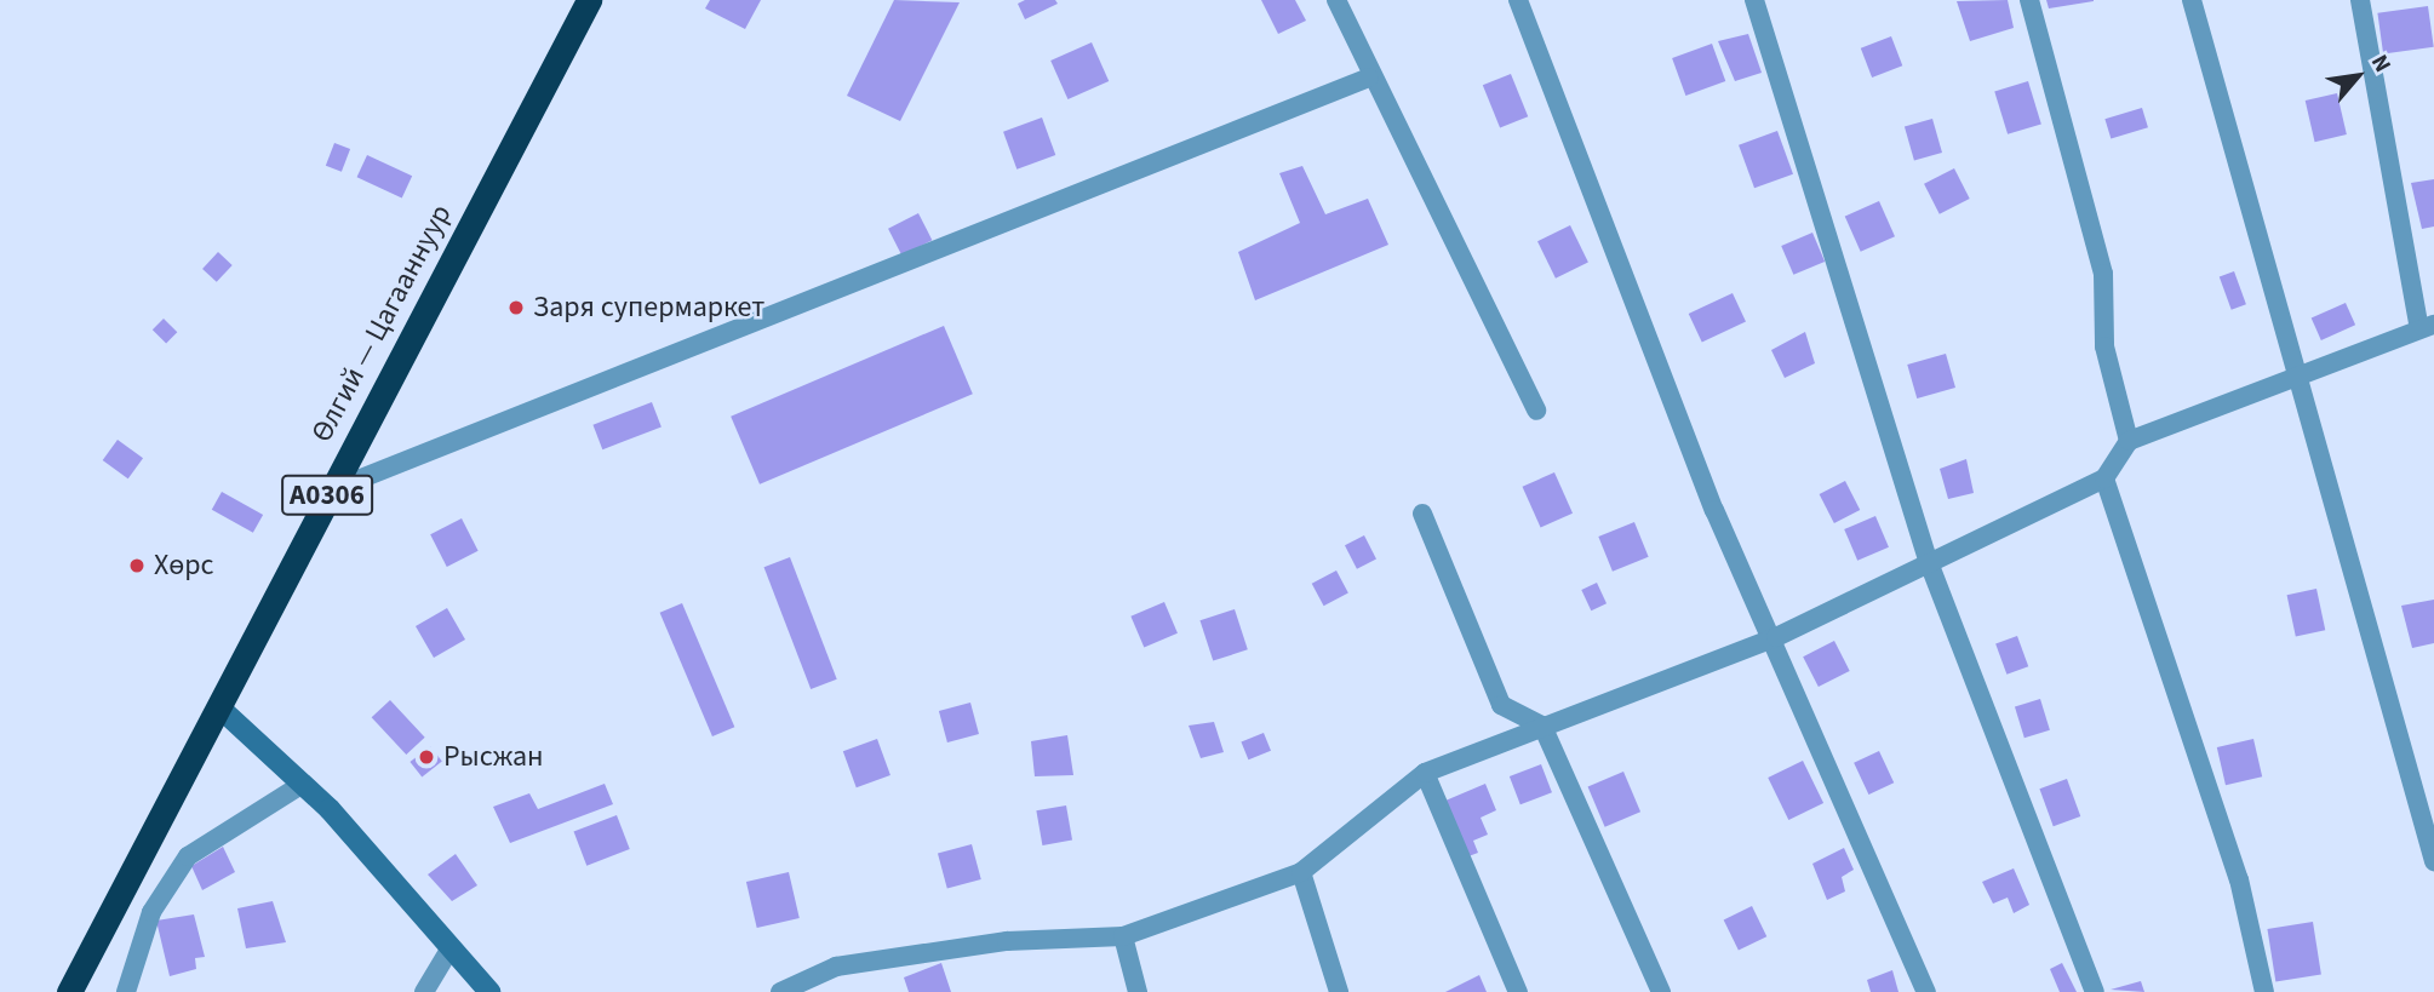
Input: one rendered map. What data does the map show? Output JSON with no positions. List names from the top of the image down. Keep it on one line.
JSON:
{"streets":{"highway":["Өлгий — Цагааннуур","A0306"]},"places":["Заря супермаркет","Хөрс","Рысжан"],"north":"top right"}
